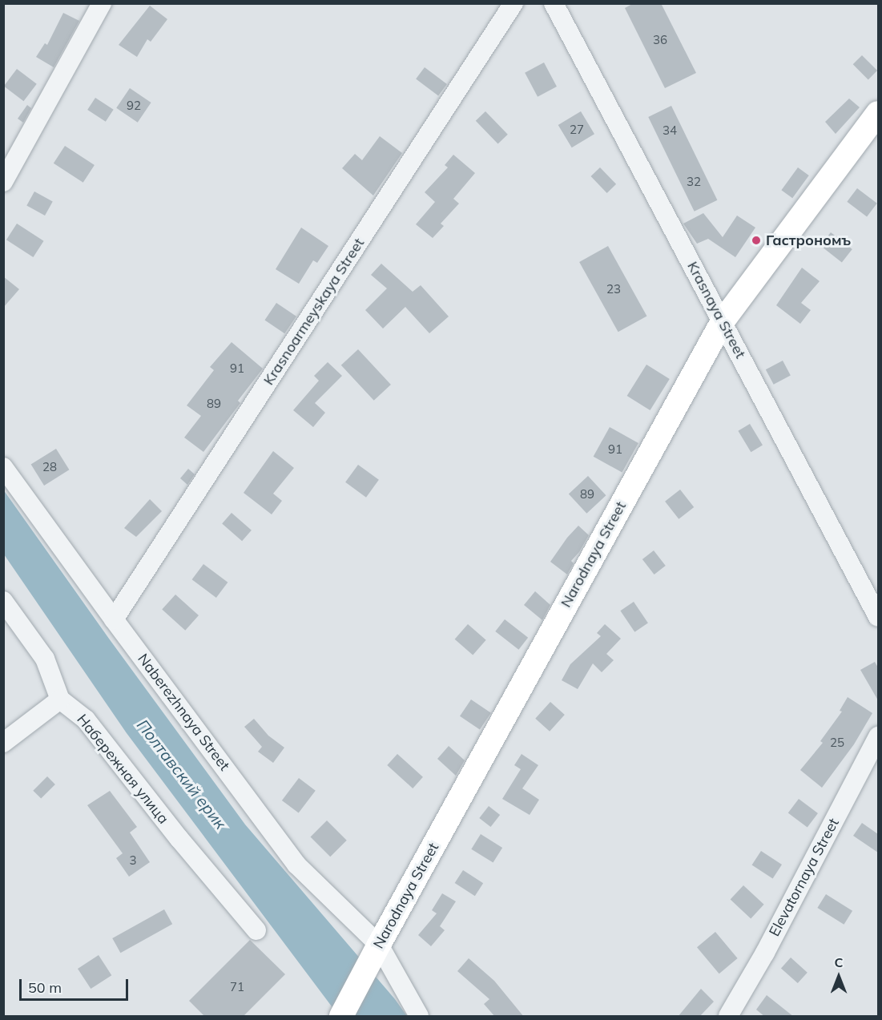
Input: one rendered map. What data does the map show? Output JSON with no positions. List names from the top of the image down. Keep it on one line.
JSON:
{"streets":{"main road":["Narodnaya Street"],"street":["Krasnaya Street","Krasnoarmeyskaya Street","Naberezhnaya Street","Набережная улица","Elevatornaya Street"]},"crossings":[["Krasnaya Street","Narodnaya Street"],["Krasnoarmeyskaya Street","Naberezhnaya Street"],["Narodnaya Street","Naberezhnaya Street"]],"water":["Полтавский ерик"],"places":["Гастрономъ"],"house_numbers":["36","92","27","34","32","23","91","89","91","28","89","25","3","71"],"scale_bar":"50 m","north":"top"}
